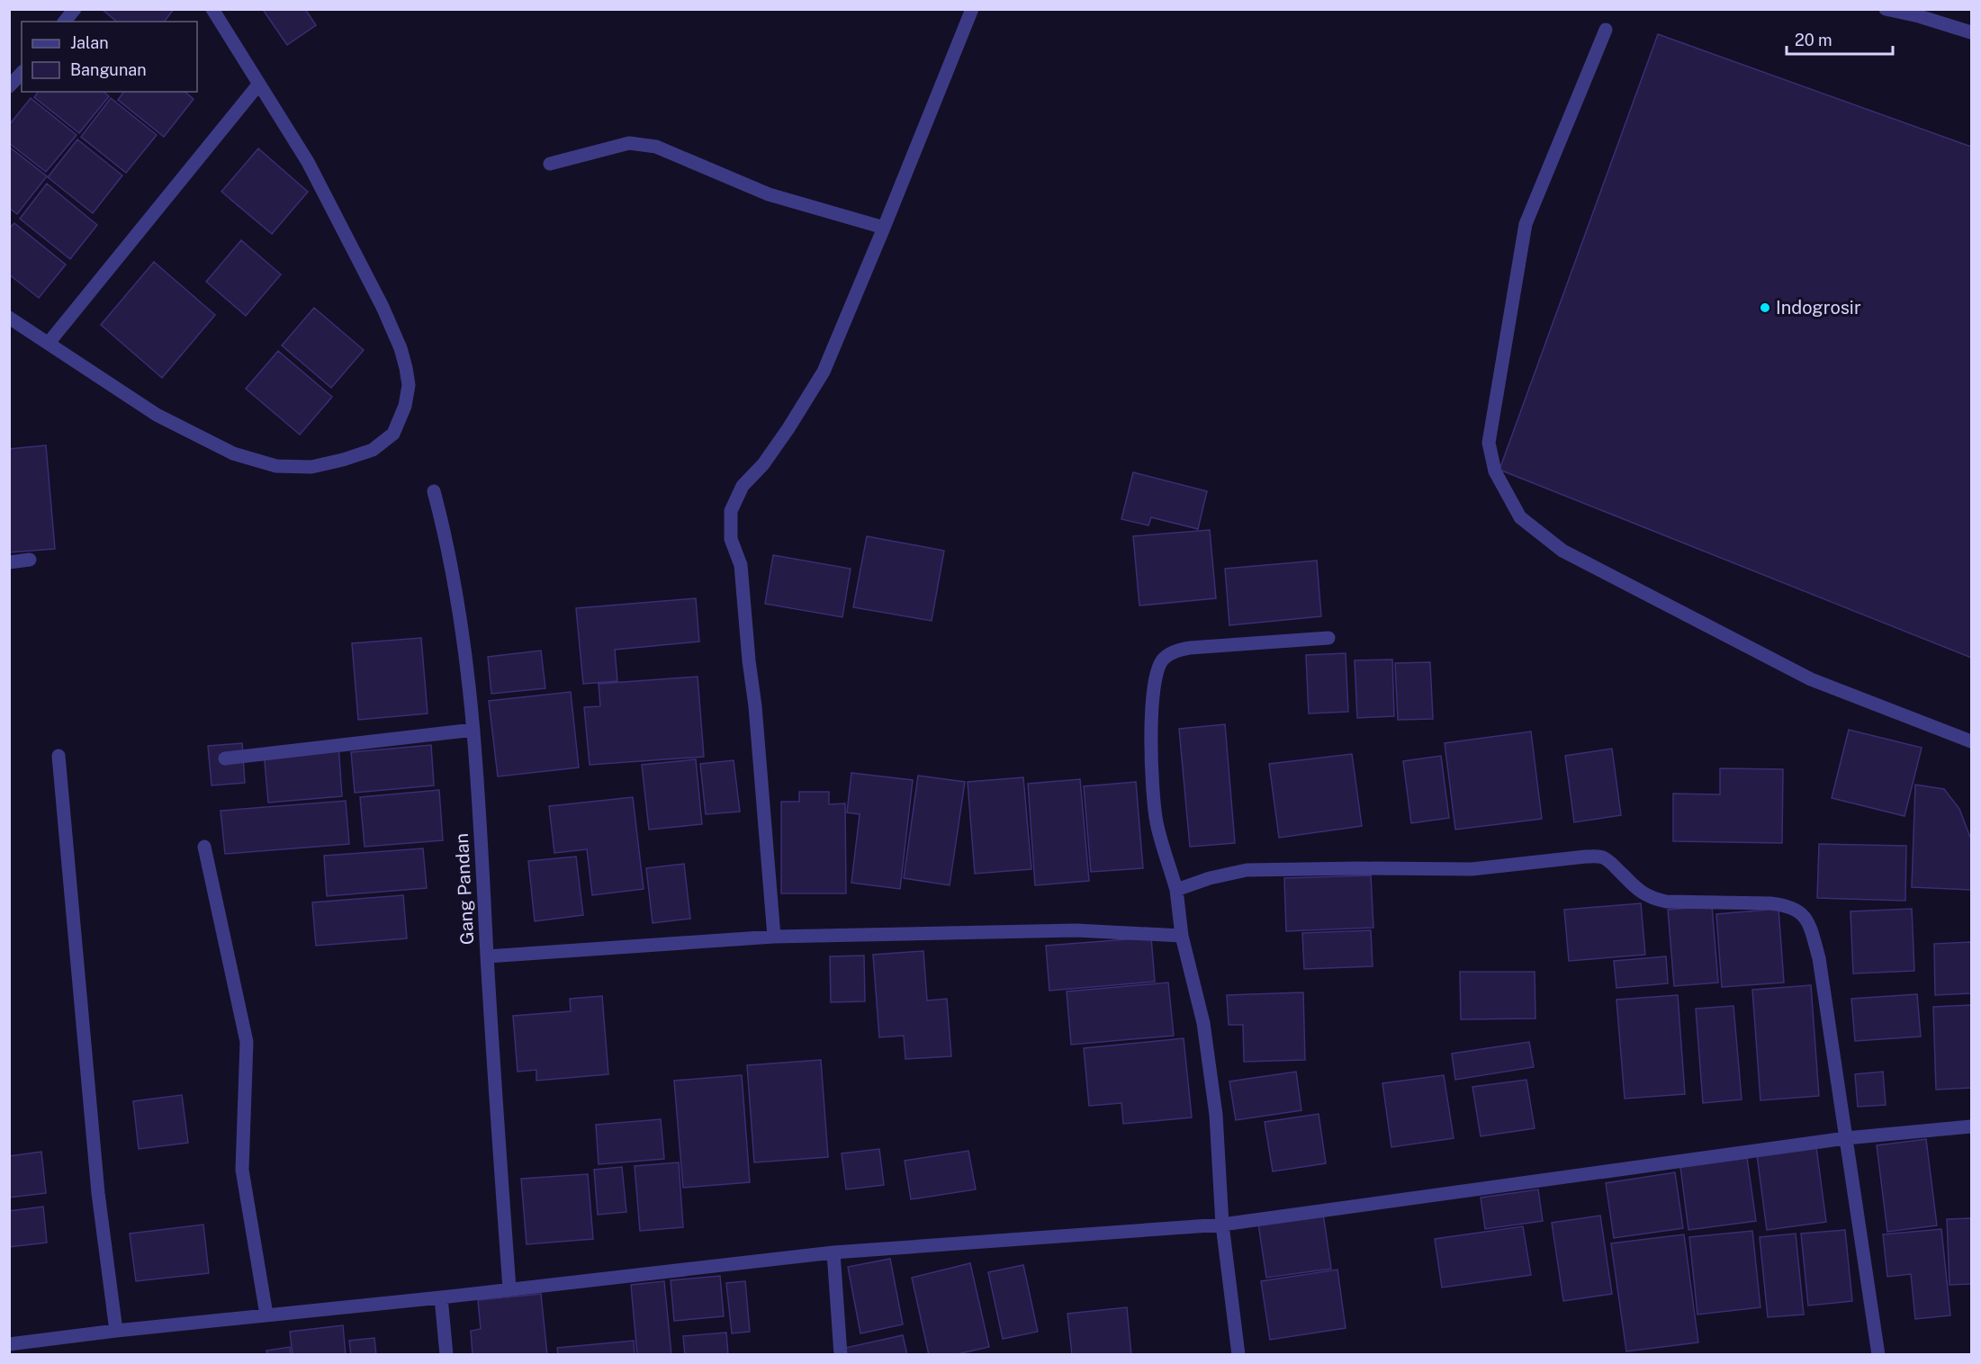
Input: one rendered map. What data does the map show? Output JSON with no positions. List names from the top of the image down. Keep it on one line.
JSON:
{"streets":{"street":["Gang Pandan"]},"places":["Indogrosir"],"legend":["Jalan","Bangunan"],"scale_bar":"20 m"}
